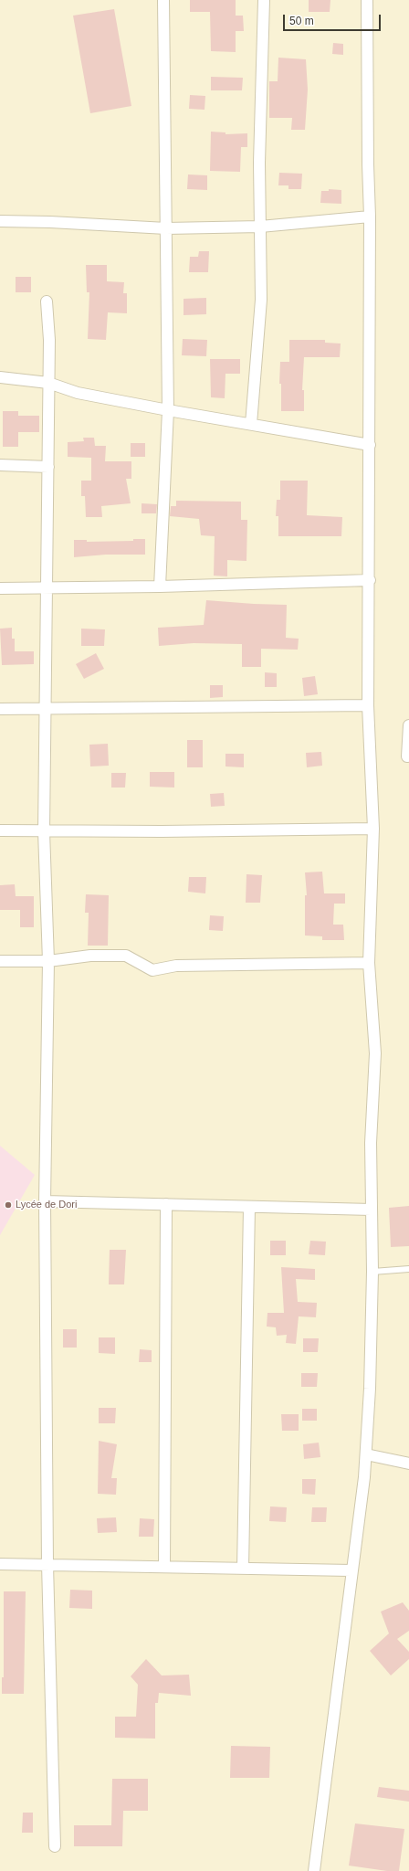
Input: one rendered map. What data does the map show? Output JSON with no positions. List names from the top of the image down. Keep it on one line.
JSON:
{"places":["Lycée de Dori"],"scale_bar":"50 m"}
